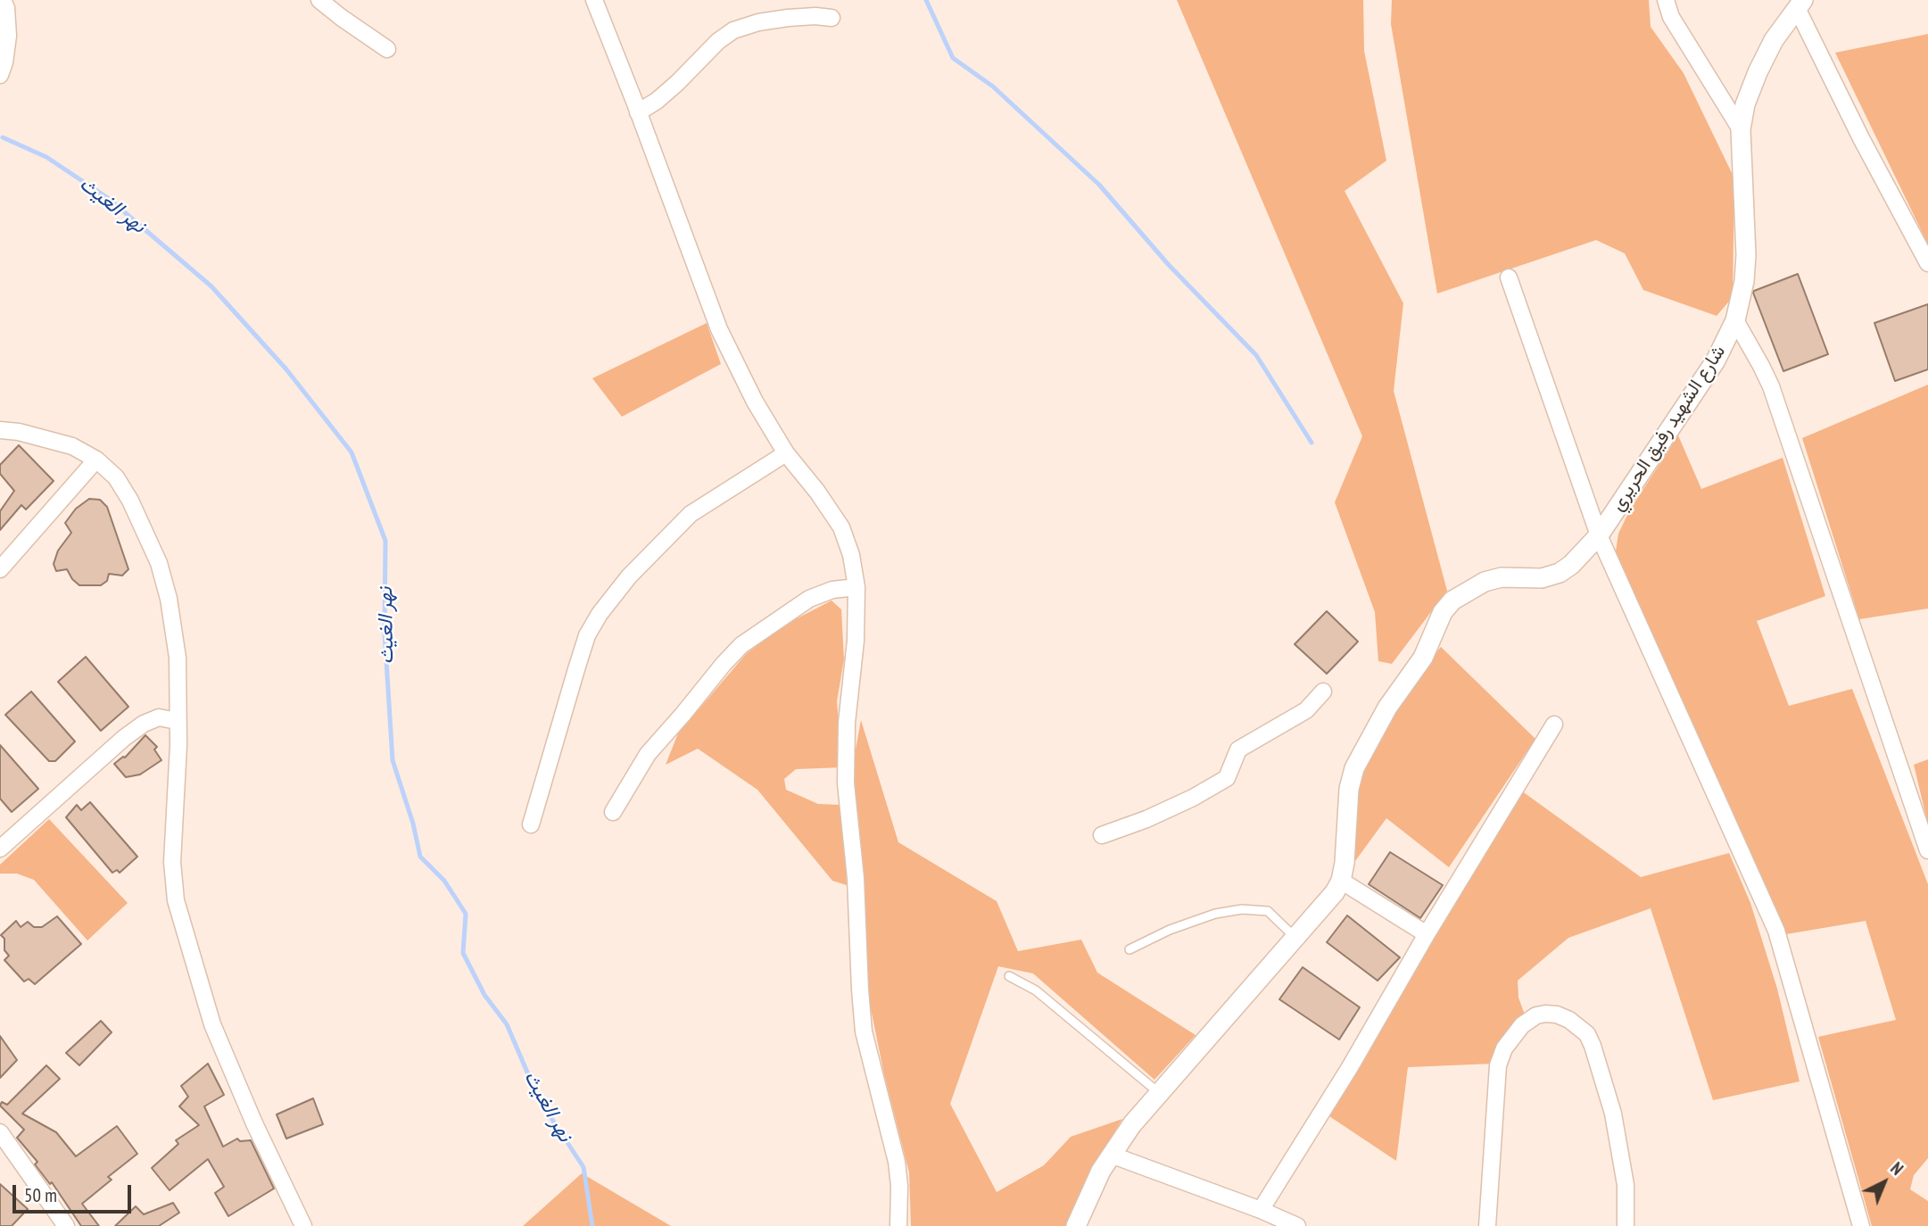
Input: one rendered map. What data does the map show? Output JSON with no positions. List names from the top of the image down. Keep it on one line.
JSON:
{"streets":{"street":["شارع الشهيد رفيق الحريري"]},"water":["نهر الغيث"],"scale_bar":"50 m","north":"top right"}
